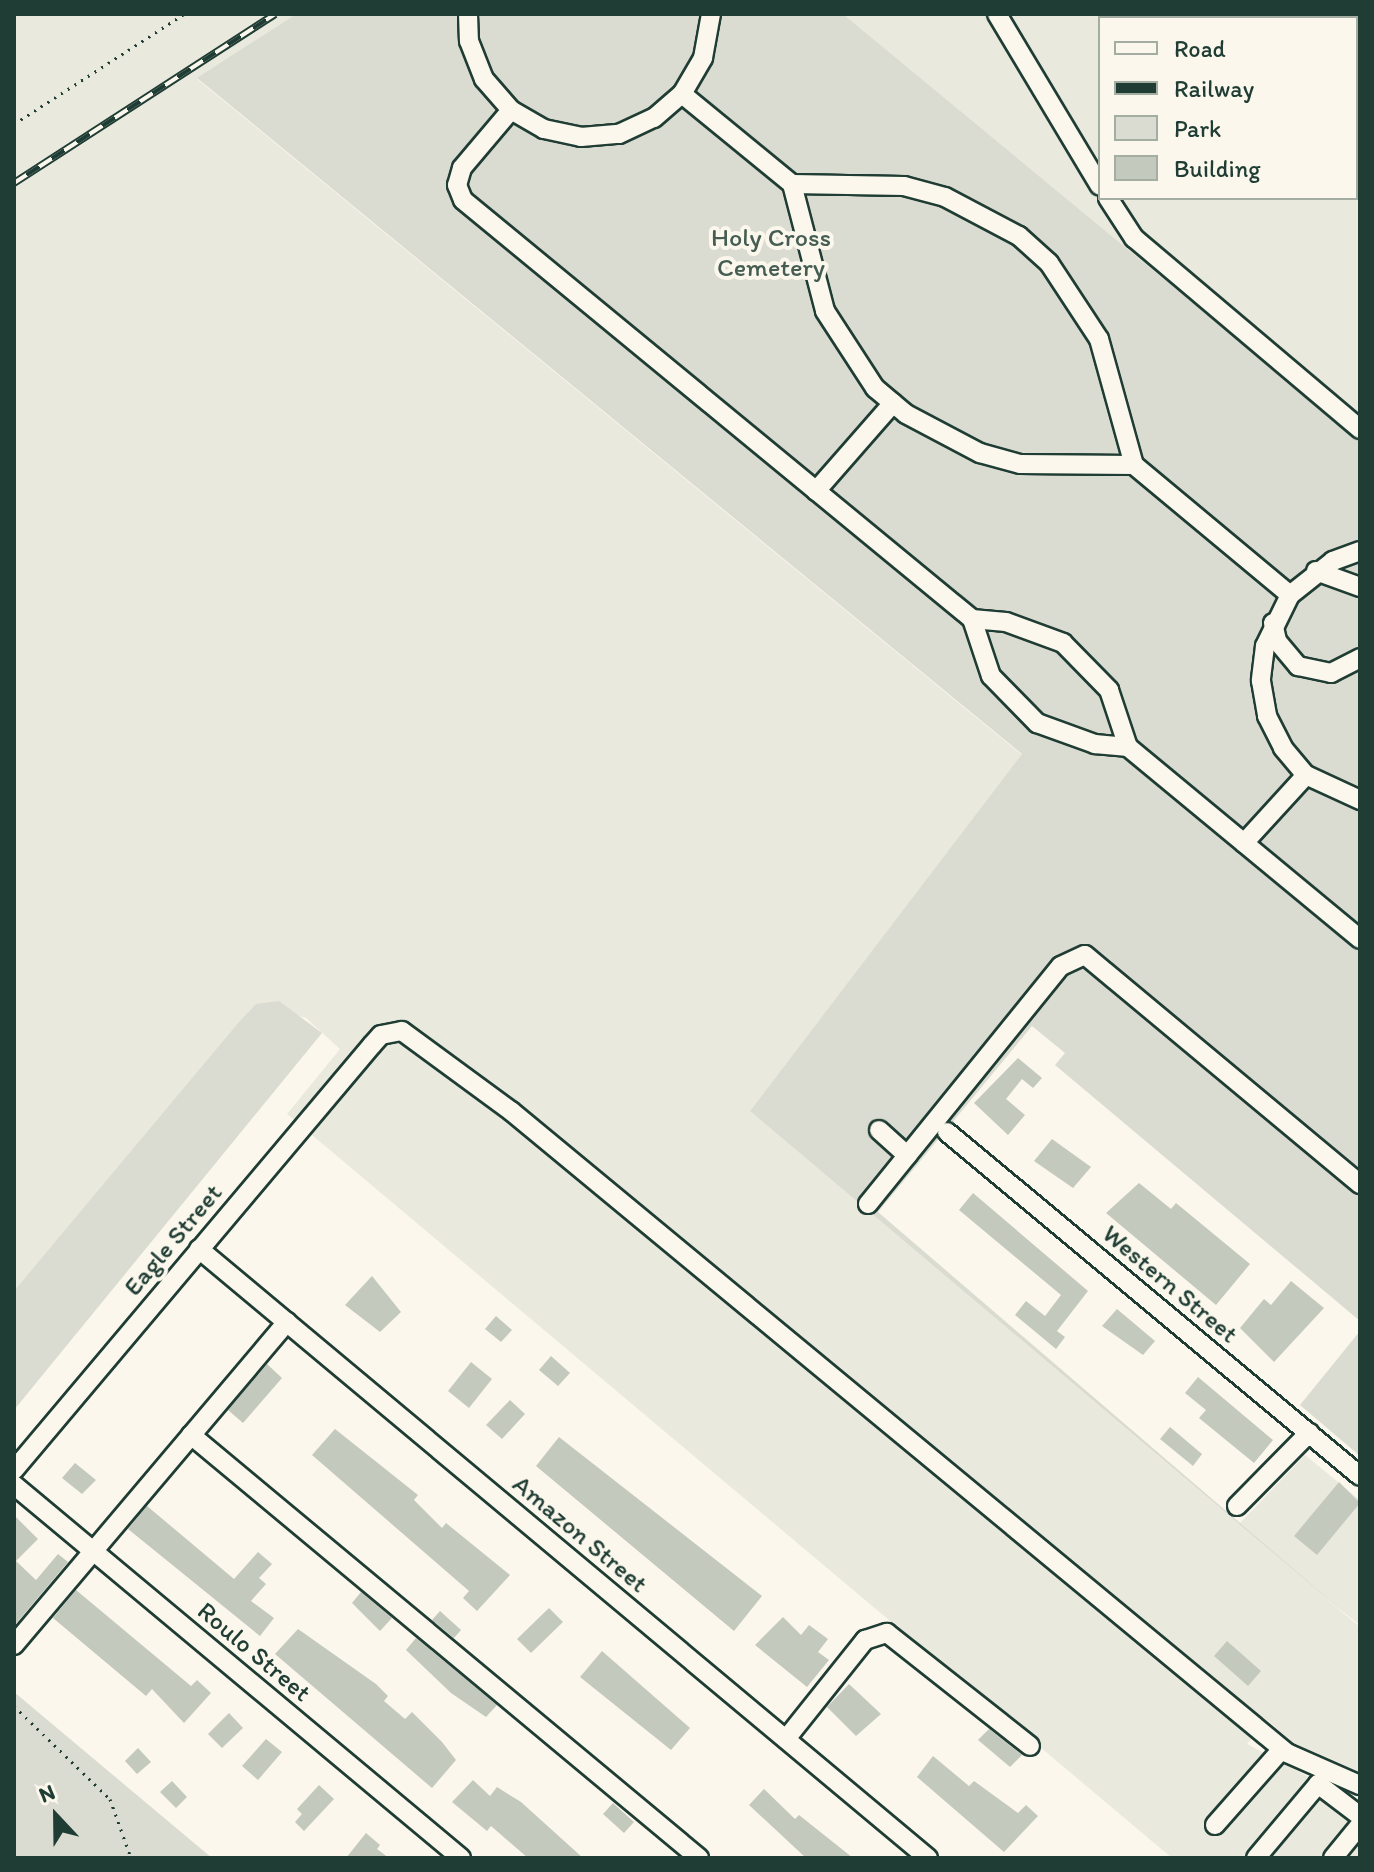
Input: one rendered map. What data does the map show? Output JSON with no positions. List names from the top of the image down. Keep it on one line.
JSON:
{"streets":{"street":["Eagle Street","Western Street","Amazon Street","Roulo Street"]},"crossings":[["Eagle Street","Amazon Street"]],"parks":["Holy Cross Cemetery"],"legend":["Road","Railway","Park","Building"],"north":"top"}
